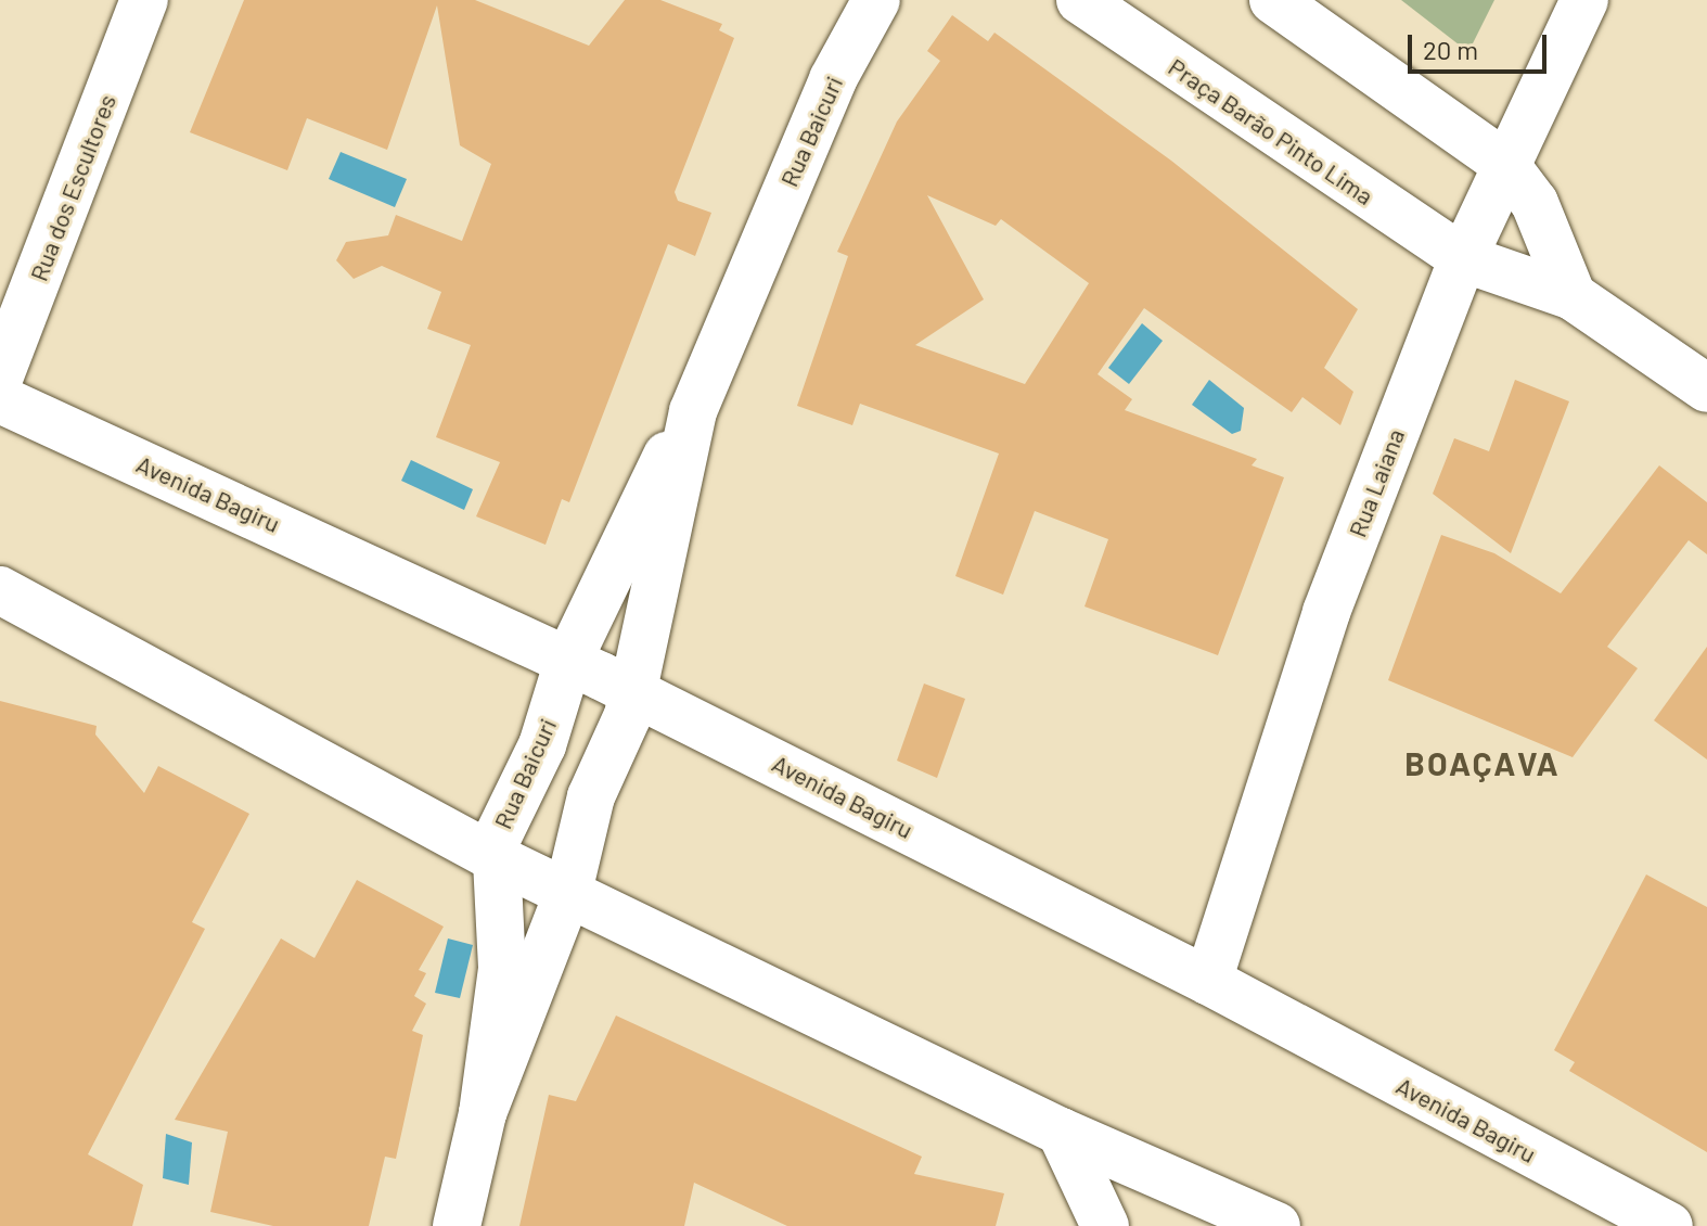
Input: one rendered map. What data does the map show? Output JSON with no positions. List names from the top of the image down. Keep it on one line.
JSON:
{"streets":{"street":["Rua Baicuri","Praça Barão Pinto Lima","Rua dos Escultores","Rua Laiana","Avenida Bagiru"]},"crossings":[["Rua Baicuri","Avenida Bagiru"],["Praça Barão Pinto Lima","Rua Laiana"],["Rua Laiana","Avenida Bagiru"]],"districts":["BOAÇAVA"],"scale_bar":"20 m"}
